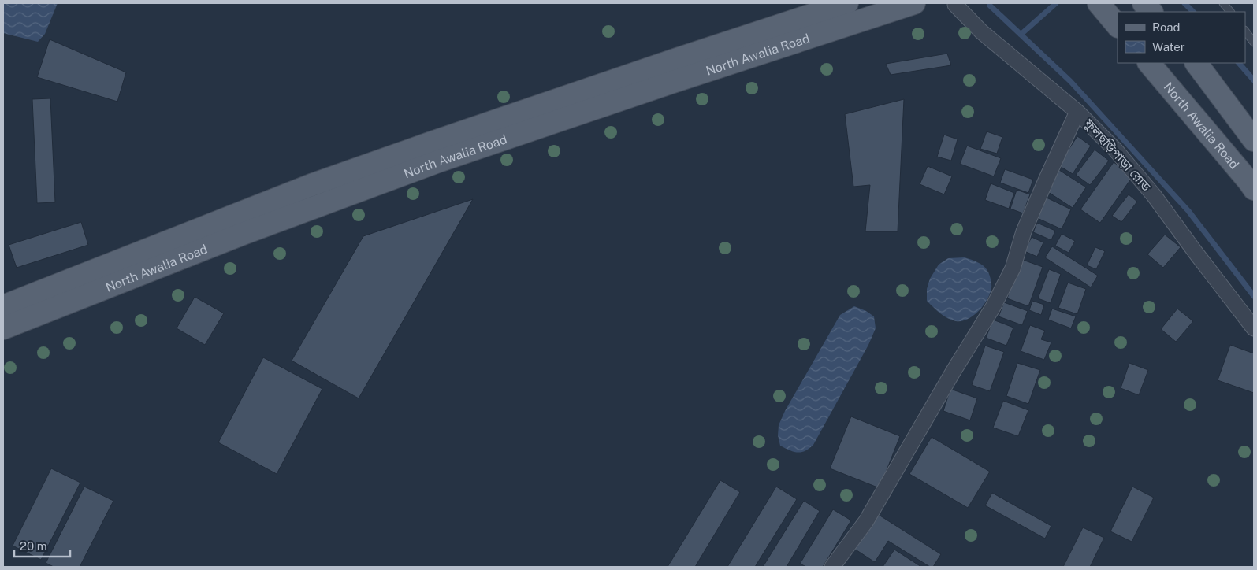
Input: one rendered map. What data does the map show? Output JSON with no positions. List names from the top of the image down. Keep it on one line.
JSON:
{"streets":{"main road":["North Awalia Road"],"street":["ফুলছড়িপাড়া রোড"]},"legend":["Road","Water"],"scale_bar":"20 m"}
